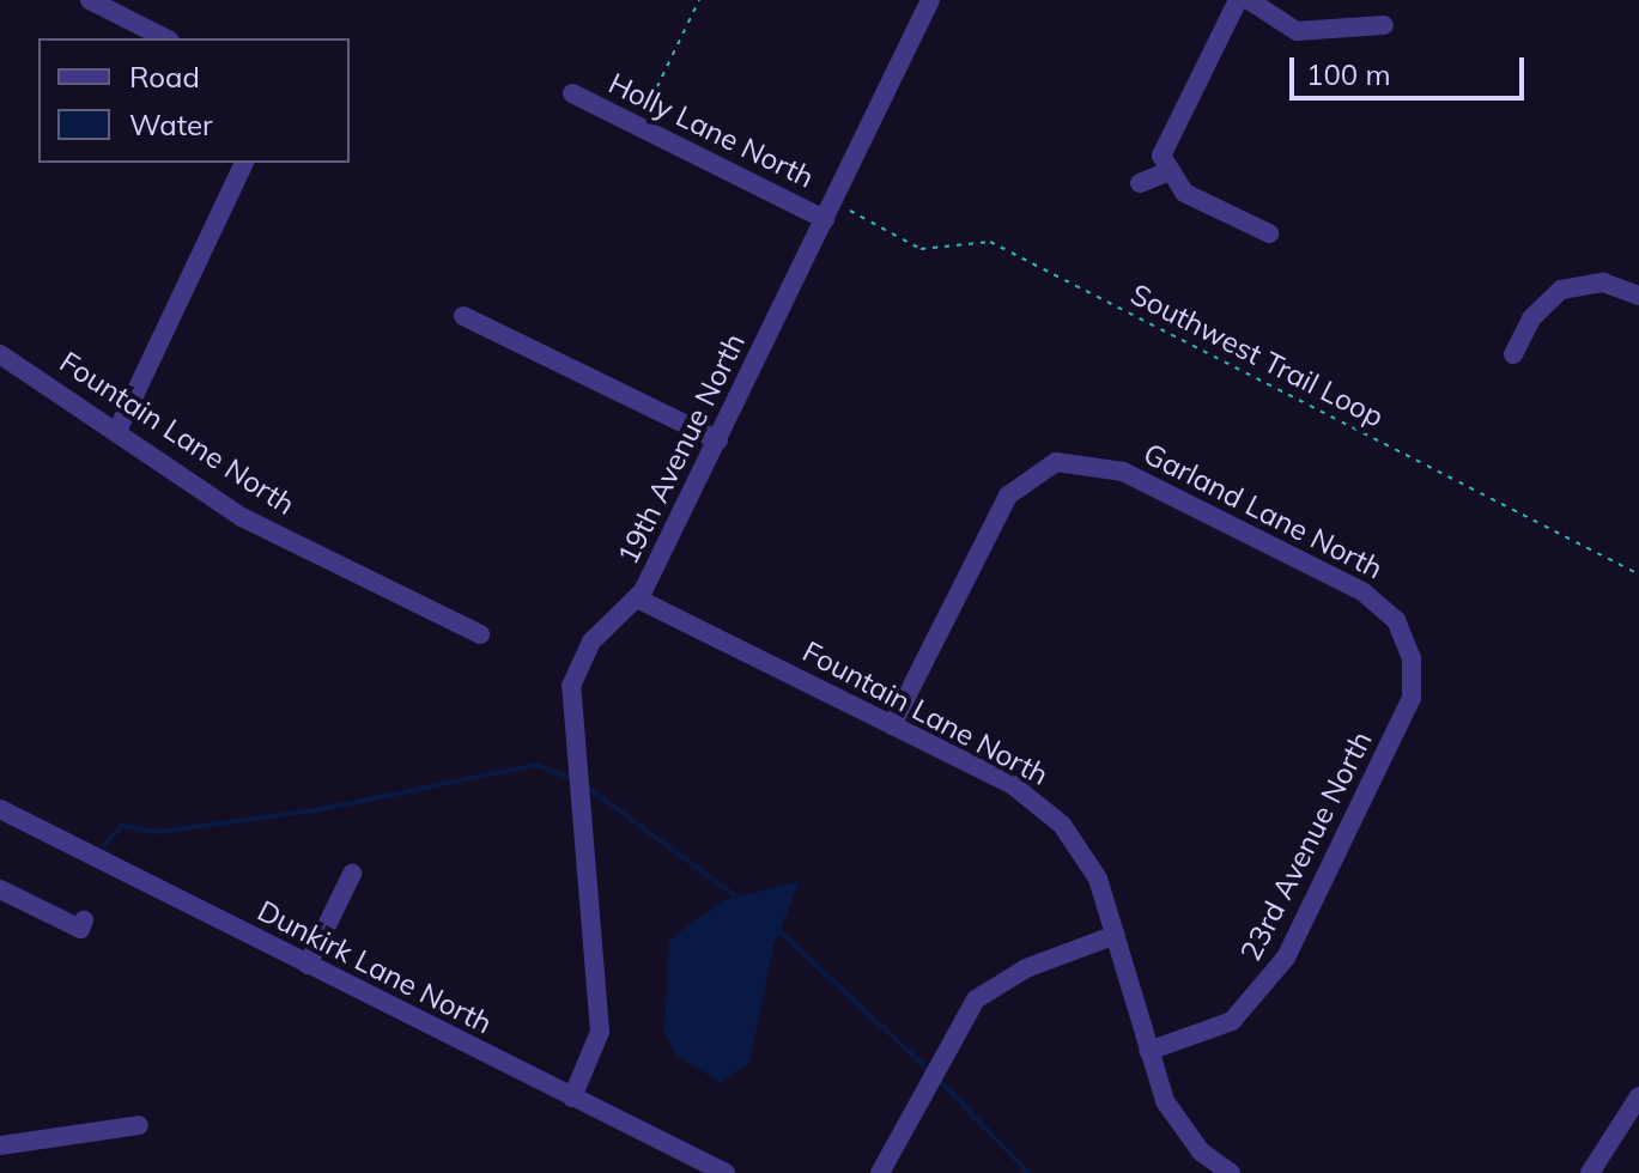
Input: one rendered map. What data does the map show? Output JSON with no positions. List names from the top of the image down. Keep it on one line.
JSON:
{"streets":{"street":["Holly Lane North","Fountain Lane North","19th Avenue North","Garland Lane North","23rd Avenue North","Dunkirk Lane North"],"path":["Southwest Trail Loop"]},"crossings":[["Holly Lane North","19th Avenue North"],["Fountain Lane North","19th Avenue North"],["Fountain Lane North","Garland Lane North"],["Fountain Lane North","23rd Avenue North"],["19th Avenue North","Dunkirk Lane North"],["Garland Lane North","23rd Avenue North"]],"legend":["Road","Water"],"scale_bar":"100 m"}
